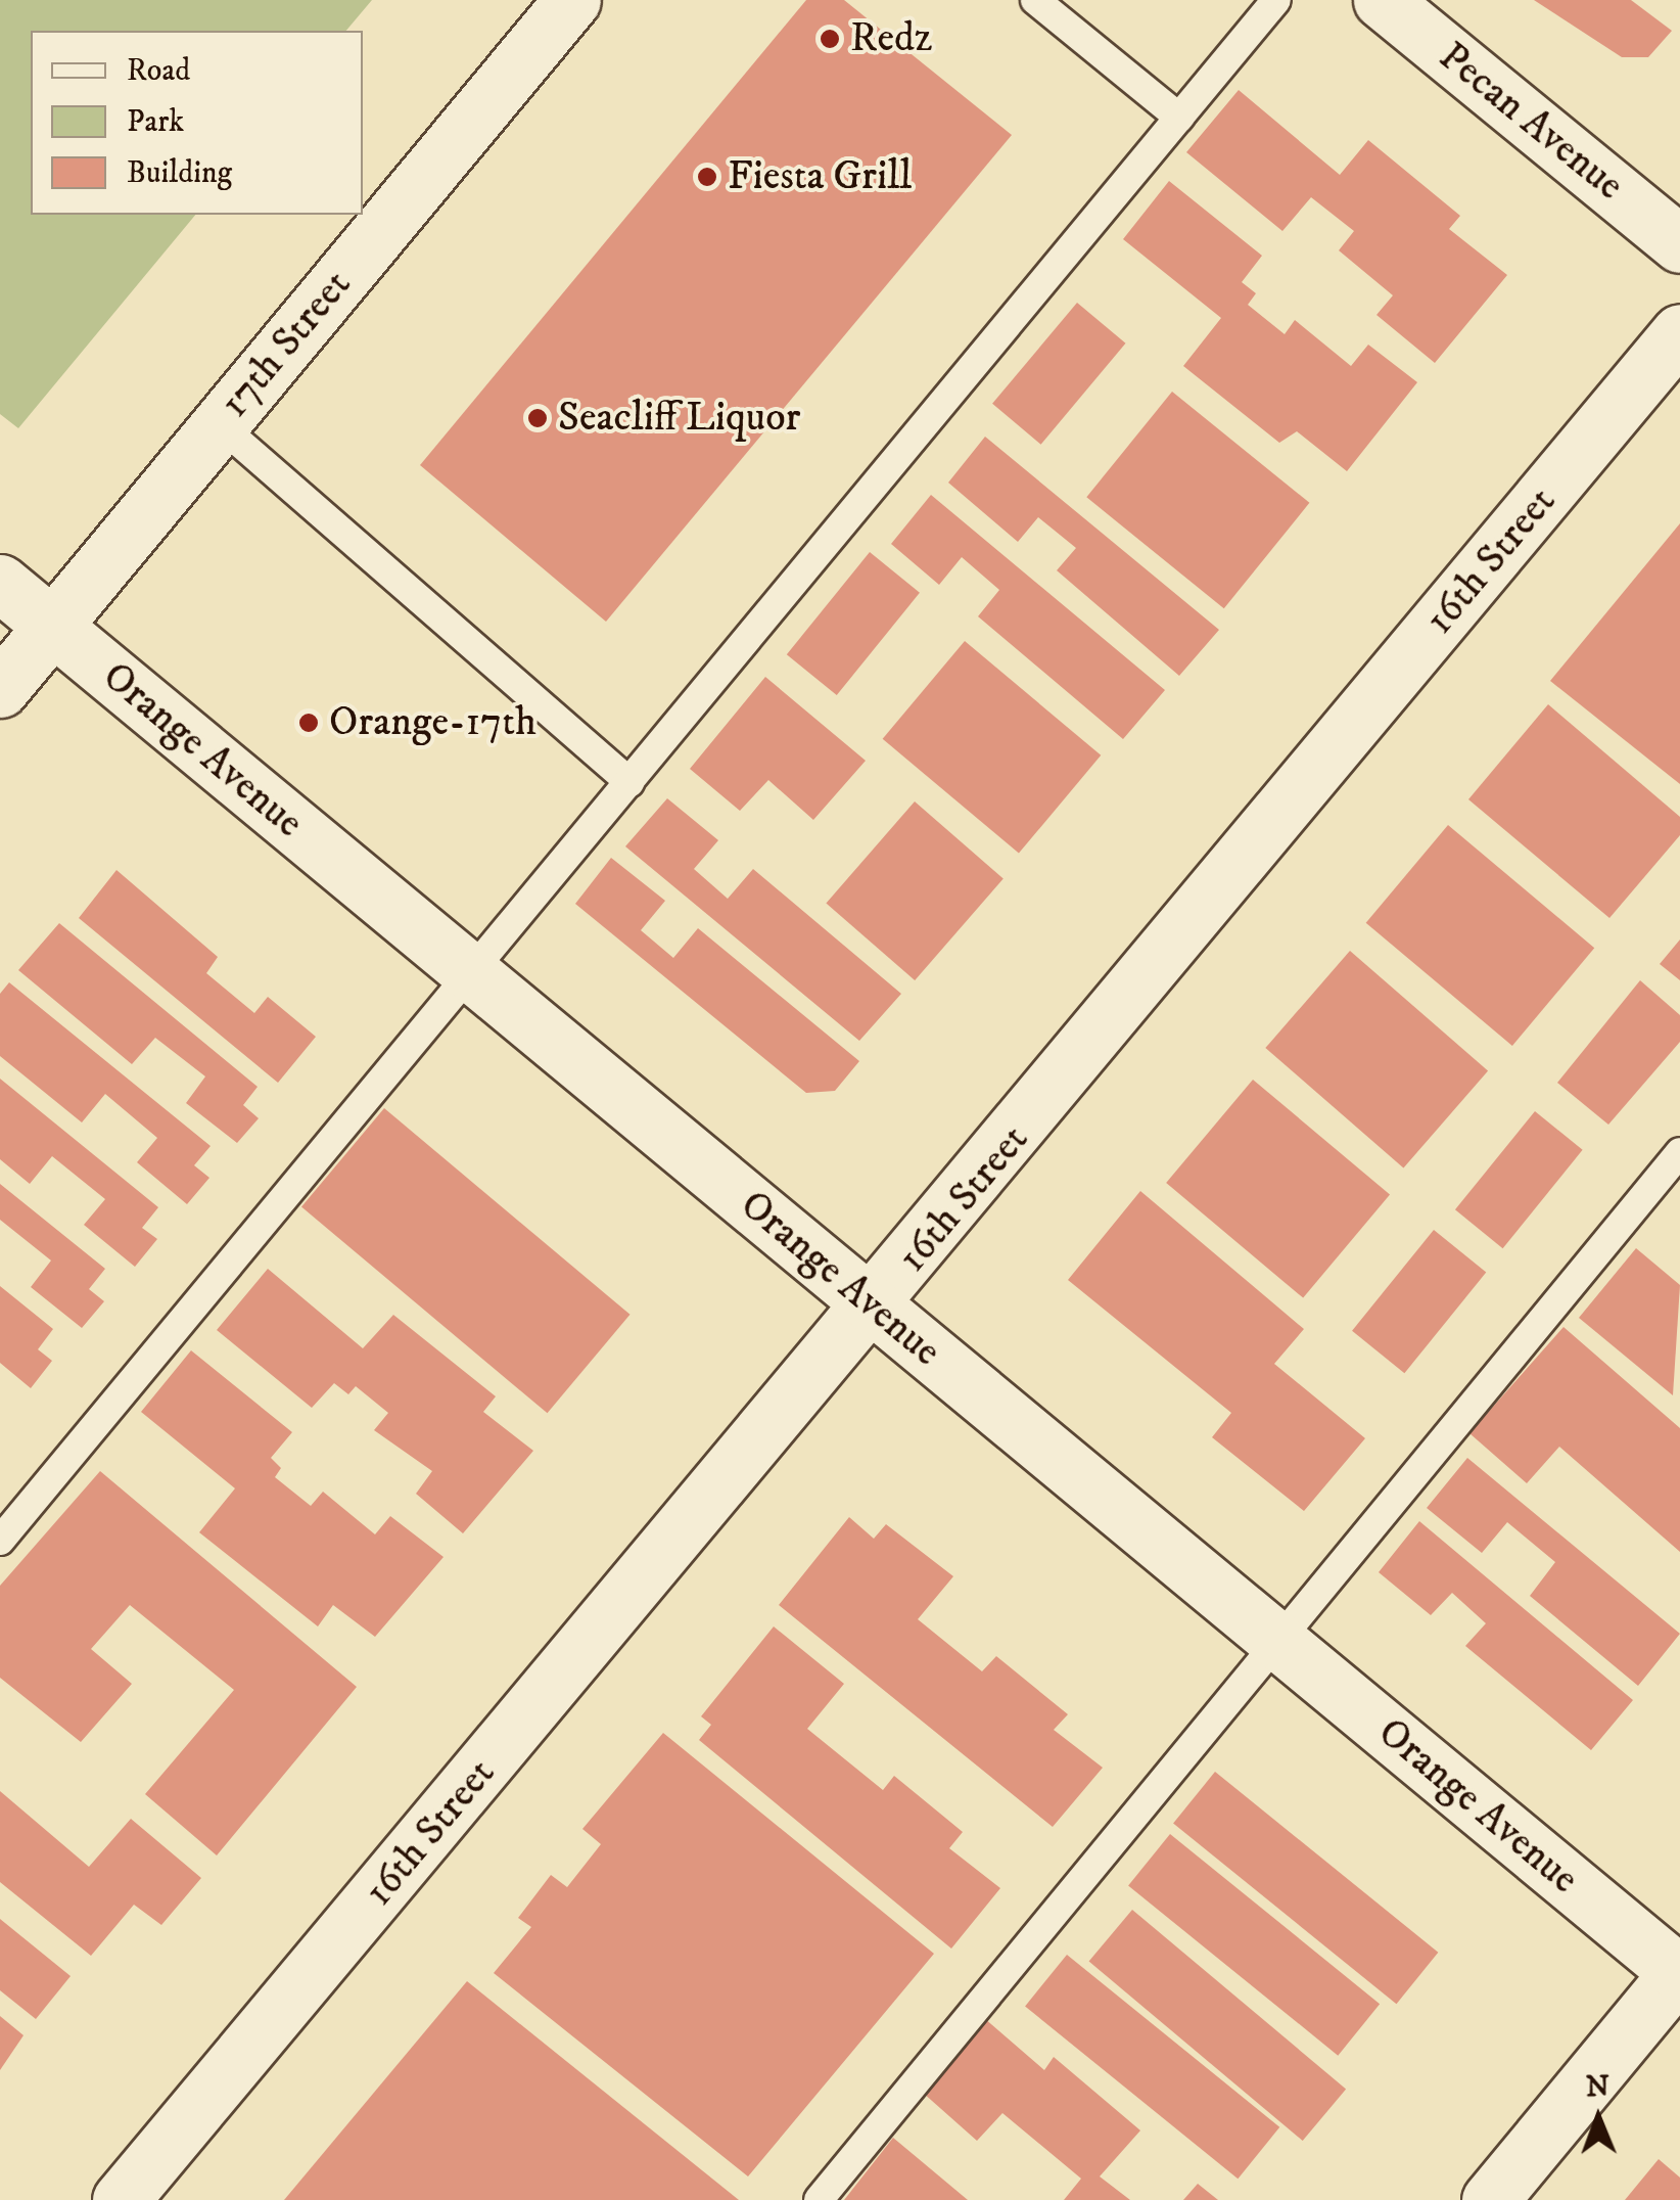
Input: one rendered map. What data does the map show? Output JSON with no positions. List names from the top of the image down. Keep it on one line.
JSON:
{"streets":{"street":["Pecan Avenue","17th Street","16th Street","Orange Avenue"]},"crossings":[["17th Street","Orange Avenue"],["16th Street","Orange Avenue"]],"places":["Redz","Fiesta Grill","Seacliff Liquor","Orange-17th"],"legend":["Road","Park","Building"],"north":"top"}
